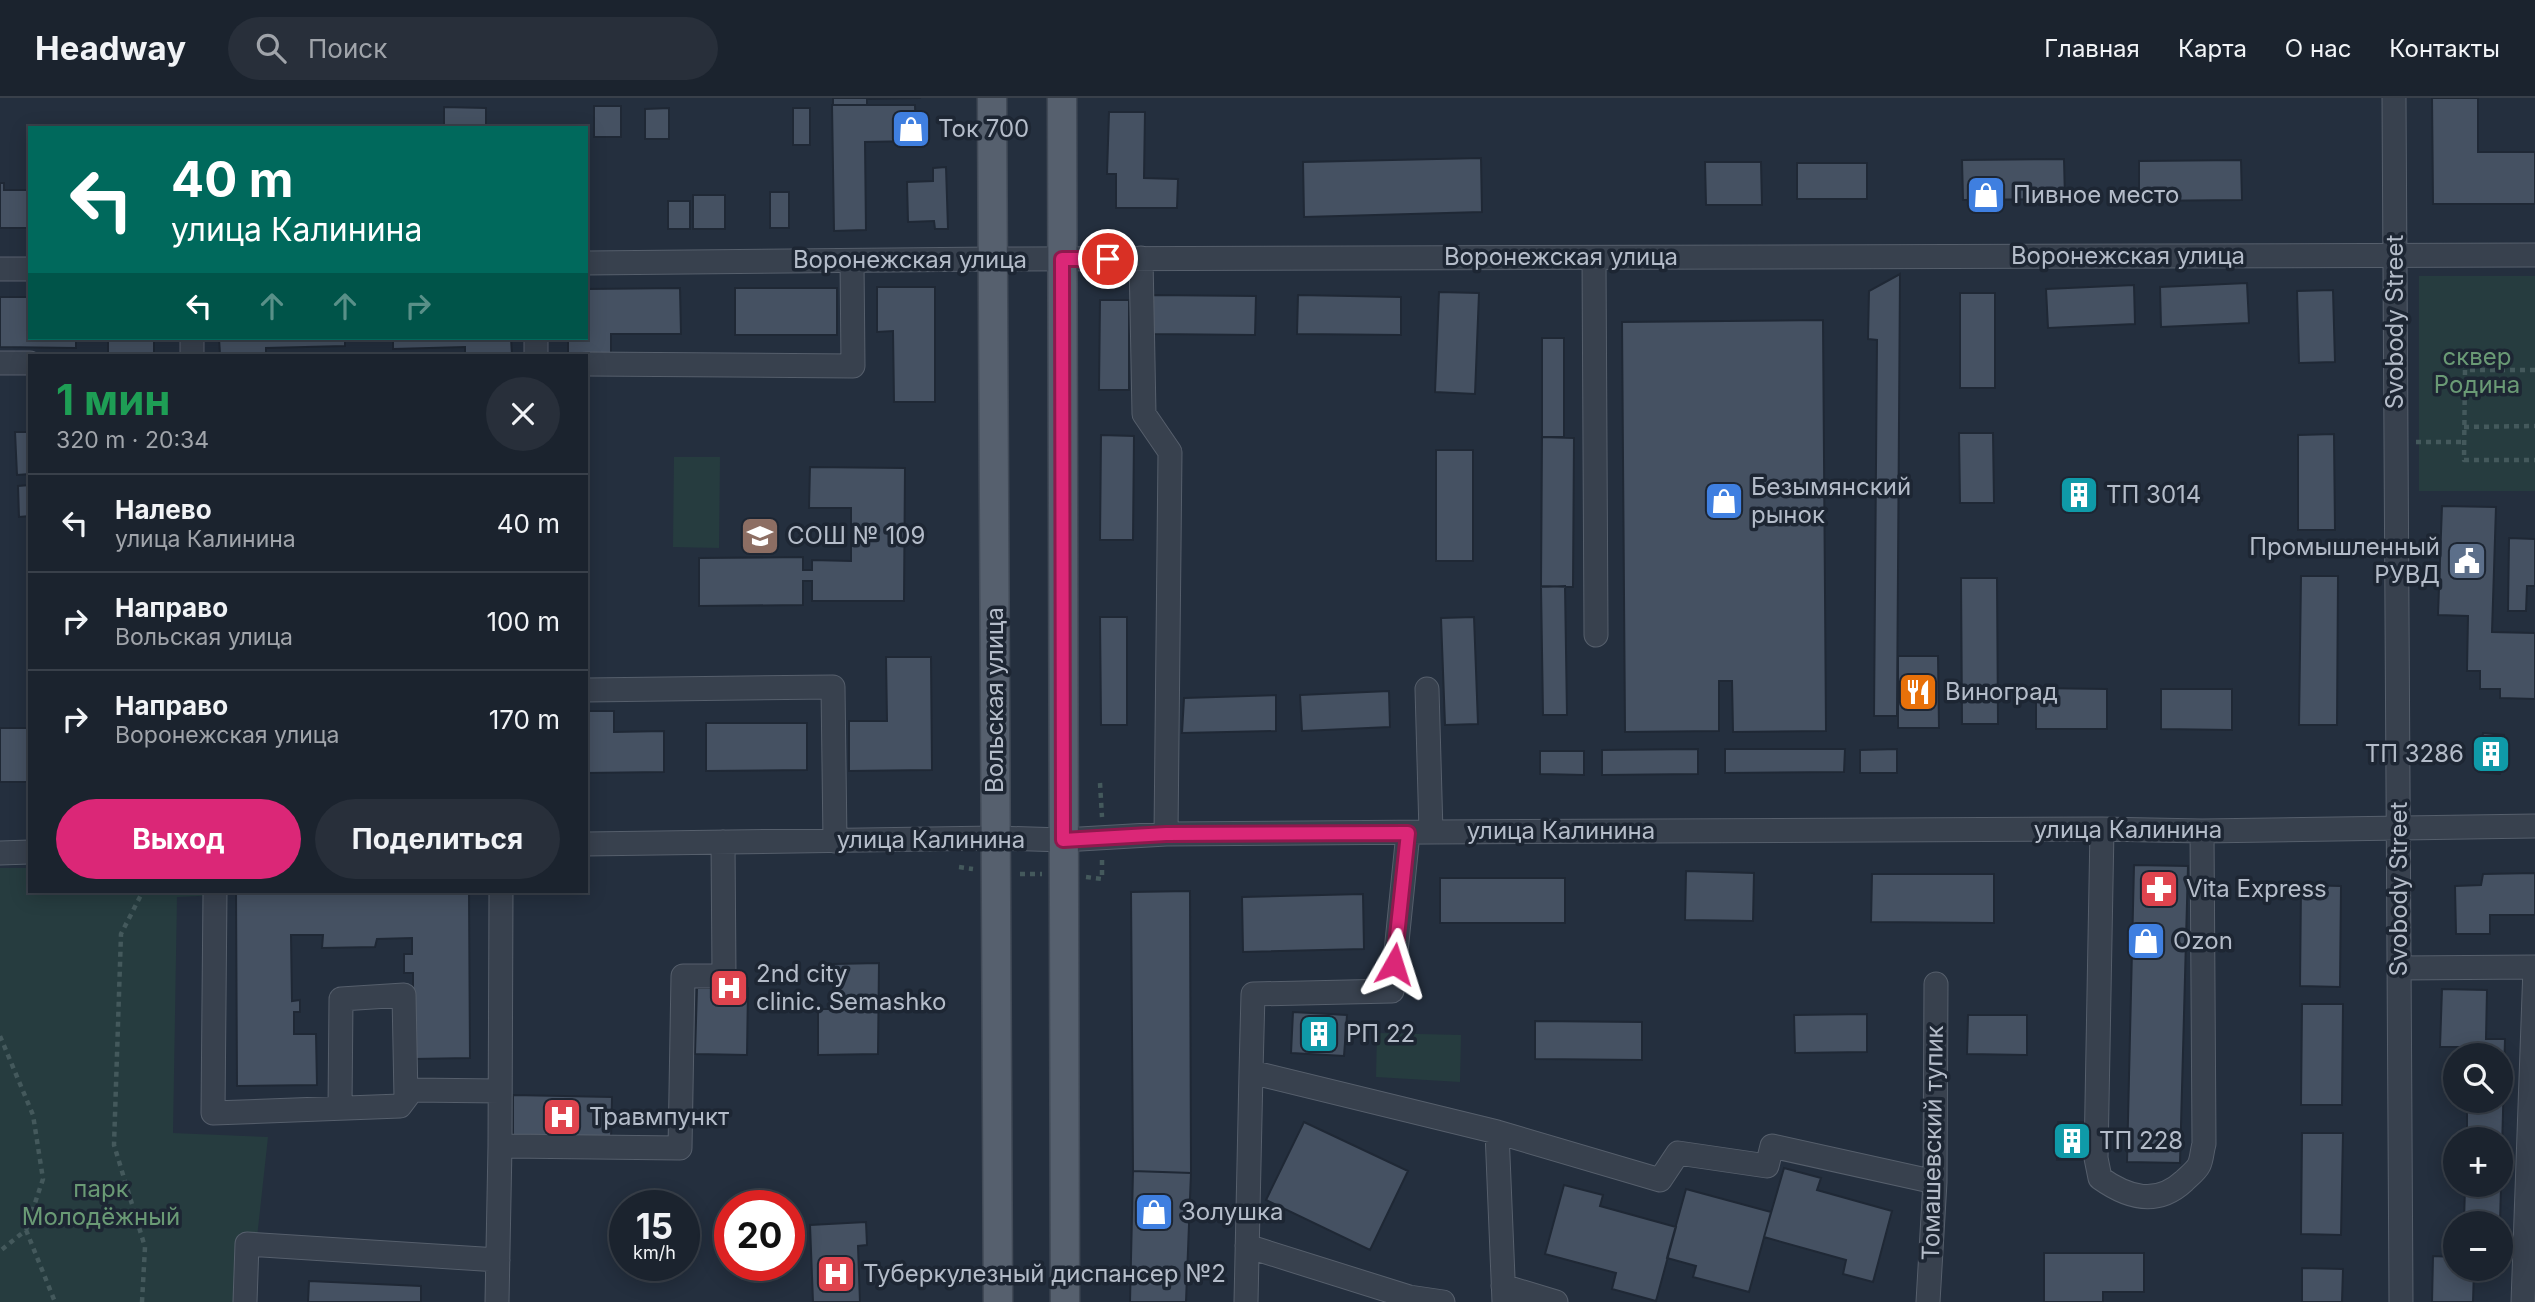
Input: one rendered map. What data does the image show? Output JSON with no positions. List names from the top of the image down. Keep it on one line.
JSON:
{"streets":{"main road":["Вольская улица"],"street":["Воронежская улица","Svobody Street","улица Калинина","Томашевский тупик"]},"crossings":[["Воронежская улица","Svobody Street"],["Воронежская улица","Вольская улица"],["Svobody Street","улица Калинина"],["Вольская улица","улица Калинина"]],"parks":["сквер Родина","парк Молодёжный"],"places":{"shop":["Ток 700","Пивное место","Безымянский рынок","Ozon","Золушка"],"building":["ТП 3014","ТП 3286","РП 22","ТП 228"],"school or university":["СОШ № 109"],"public building":["Промышленный РУВД"],"restaurant":["Виноград"],"pharmacy":["Vita Express"],"hospital":["2nd city clinic. Semashko","Травмпункт","Туберкулезный диспансер №2"]},"page":{"header":"Headway","search":"Поиск","nav":["Главная","Карта","О нас","Контакты"],"turn":["40 m","улица Калинина"],"heading":["1 мин","320 m · 20:34"],"list":[{"name":"Налево","note":"улица Калинина","value":"40 m"},{"name":"Направо","note":"Вольская улица","value":"100 m"},{"name":"Направо","note":"Воронежская улица","value":"170 m"}],"buttons":["Выход","Поделиться"],"map_buttons":["+","−"],"speed":"15 km/h","limit":"20"}}
